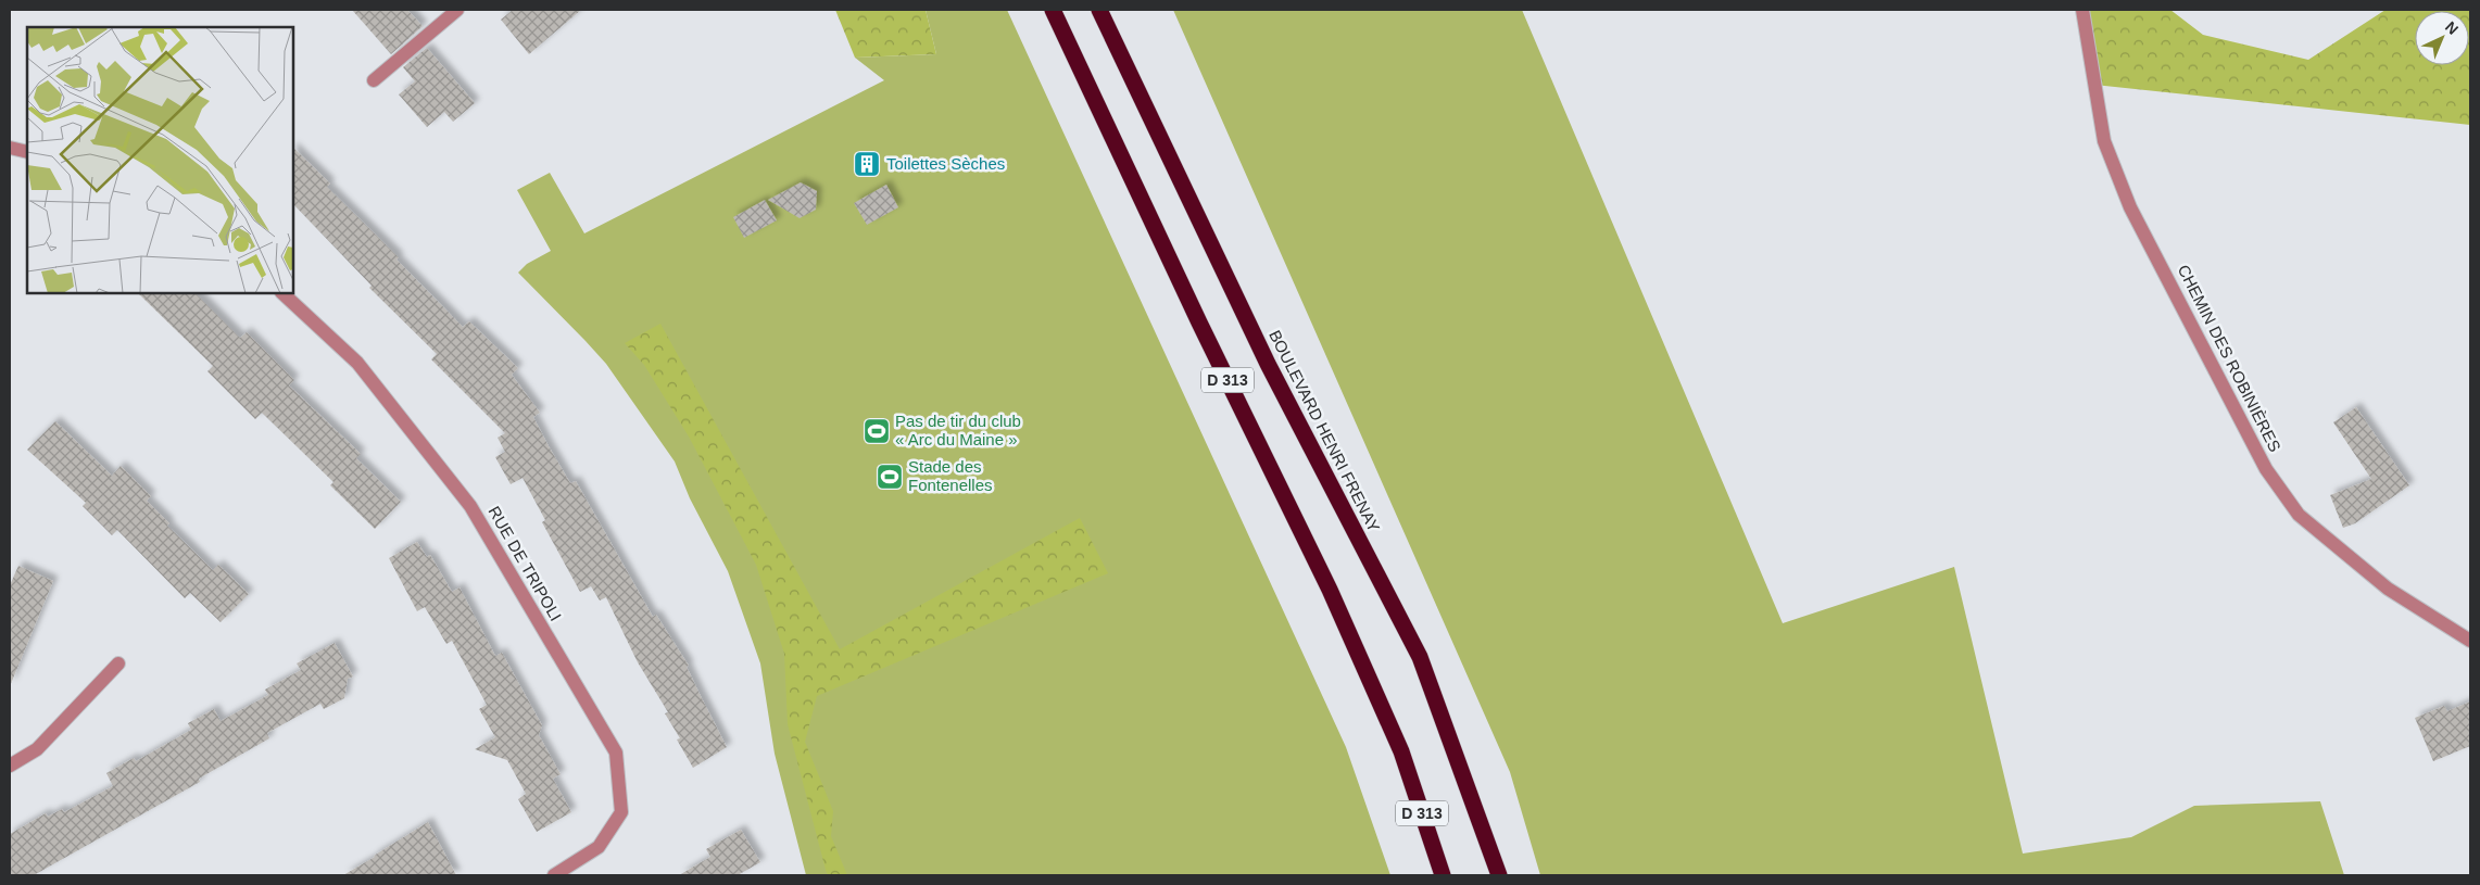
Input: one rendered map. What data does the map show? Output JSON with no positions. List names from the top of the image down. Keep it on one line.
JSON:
{"streets":{"highway":["D 313","BOULEVARD HENRI FRENAY"],"street":["CHEMIN DES ROBINIÈRES","RUE DE TRIPOLI"]},"places":{"building":["Toilettes Sèches"],"sports":["Pas de tir du club « Arc du Maine »","Stade des Fontenelles"]},"north":"top right"}
